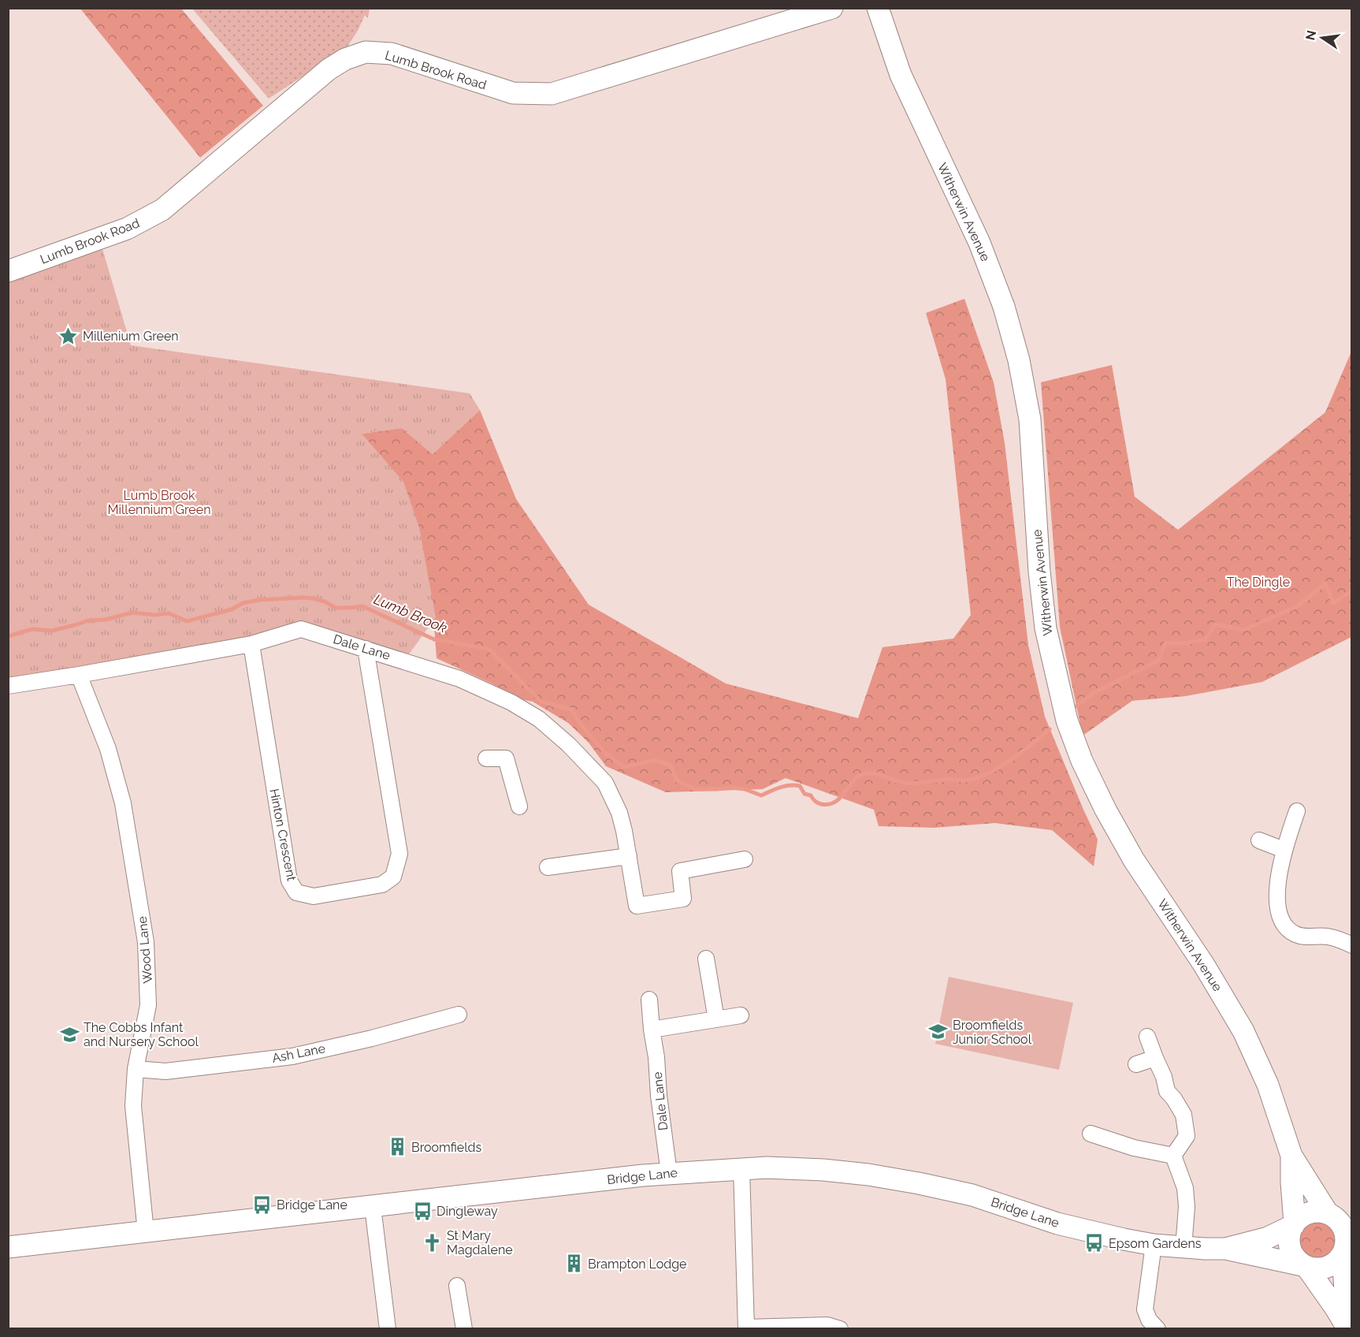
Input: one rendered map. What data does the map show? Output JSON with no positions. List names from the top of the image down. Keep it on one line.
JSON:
{"streets":{"street":["Lumb Brook Road","Witherwin Avenue","Dale Lane","Hinton Crescent","Wood Lane","Ash Lane","Bridge Lane"]},"crossings":[["Witherwin Avenue","Bridge Lane"],["Dale Lane","Hinton Crescent"],["Dale Lane","Wood Lane"],["Dale Lane","Bridge Lane"],["Wood Lane","Ash Lane"],["Wood Lane","Bridge Lane"]],"water":["Lumb Brook"],"parks":["Lumb Brook Millennium Green","The Dingle"],"places":{"place":["Millenium Green"],"school or university":["Broomfields Junior School","The Cobbs Infant and Nursery School"],"building":["Broomfields","Brampton Lodge"],"bus stop":["Bridge Lane","Dingleway","Epsom Gardens"],"church":["St Mary Magdalene"]},"north":"left"}
